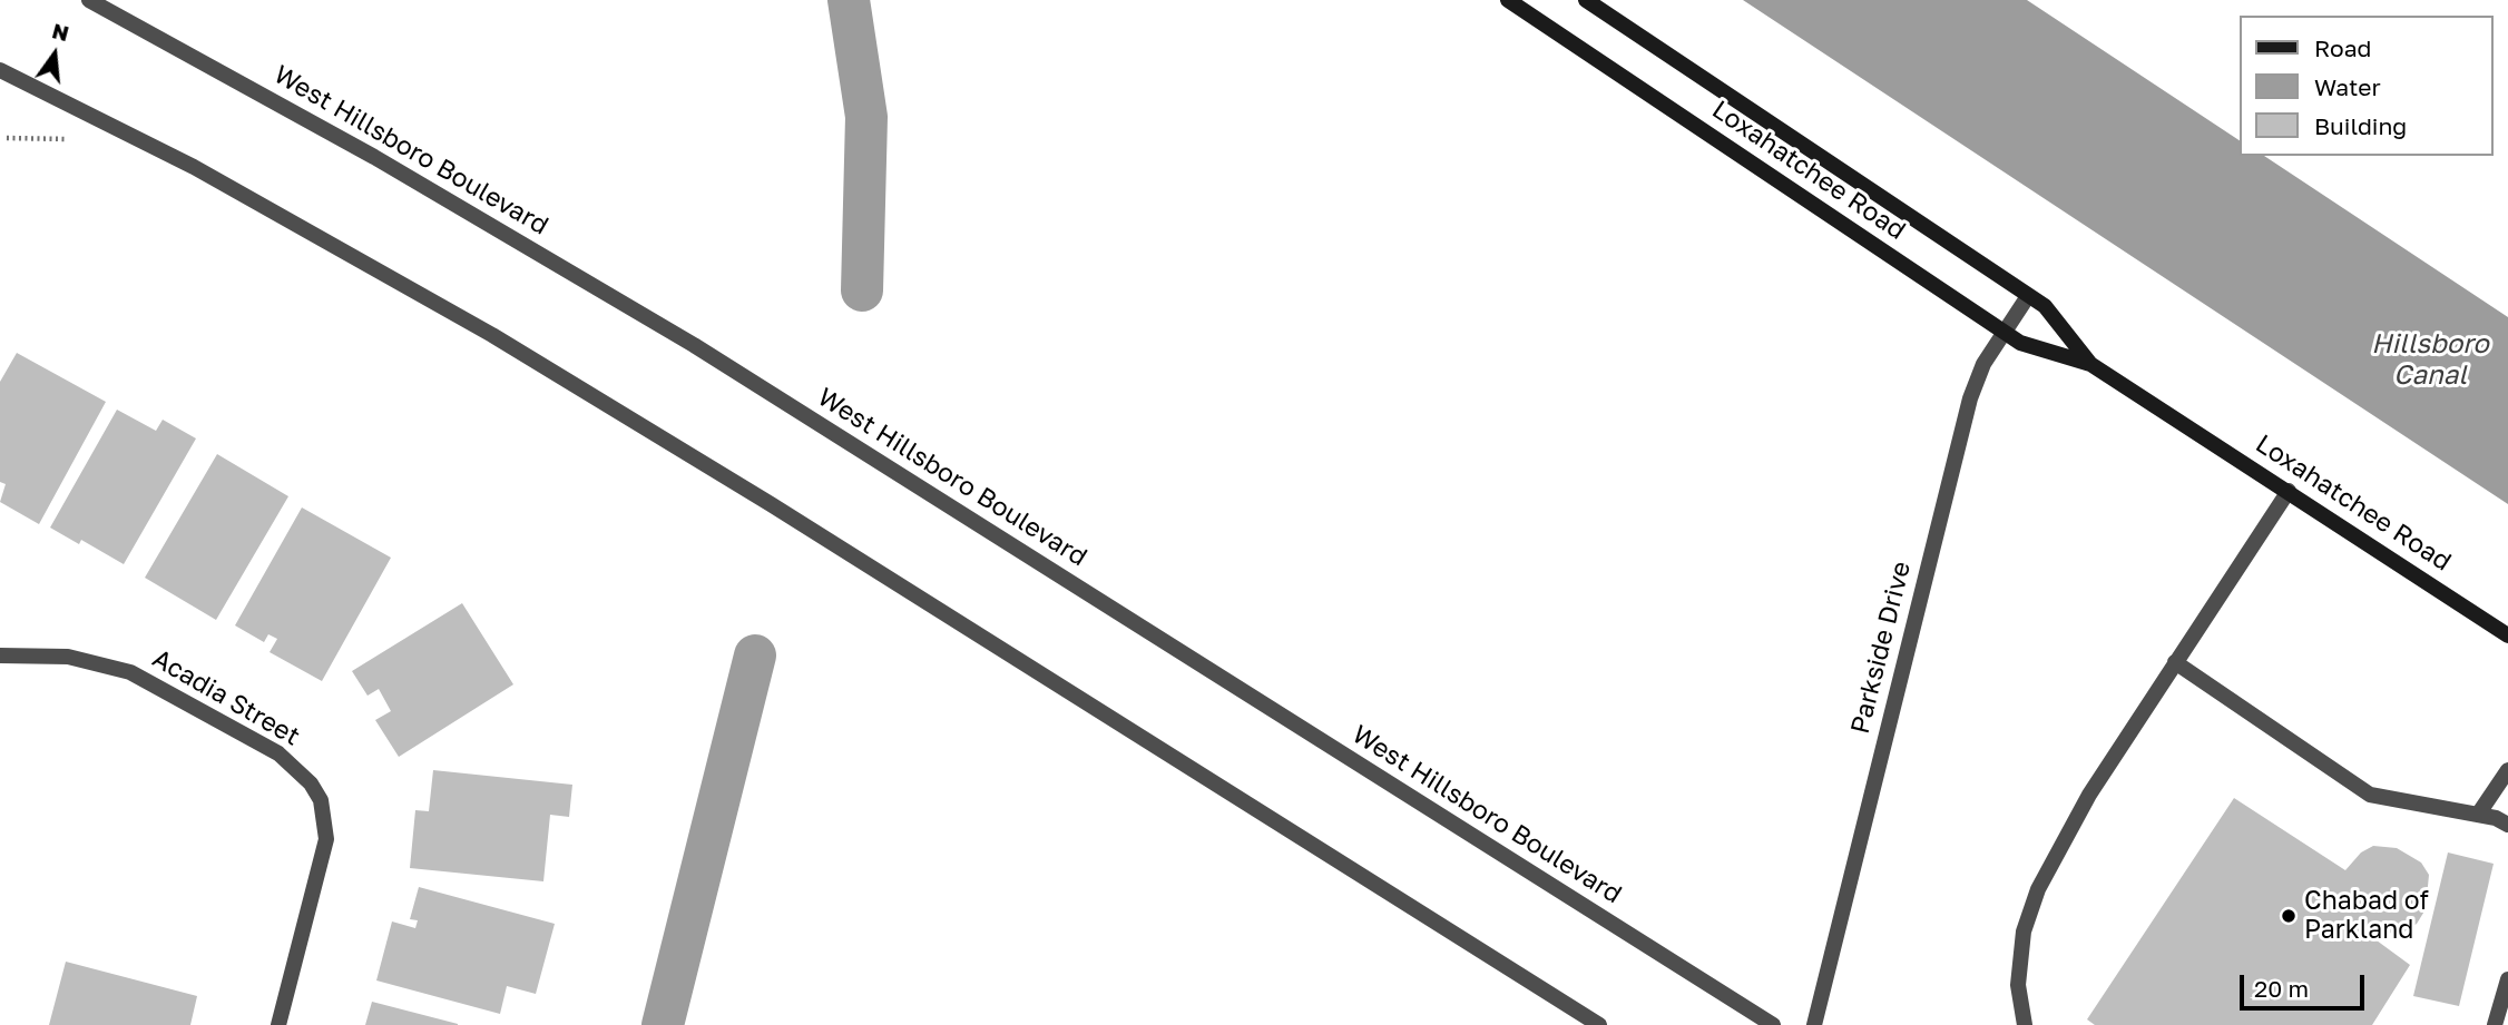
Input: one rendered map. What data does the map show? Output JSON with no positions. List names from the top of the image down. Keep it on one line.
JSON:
{"streets":{"main road":["Loxahatchee Road"],"street":["West Hillsboro Boulevard","Parkside Drive","Acadia Street"]},"crossings":[["Loxahatchee Road","Parkside Drive"]],"water":["Hillsboro Canal"],"places":["Chabad of Parkland"],"legend":["Road","Water","Building"],"scale_bar":"20 m","north":"top"}
